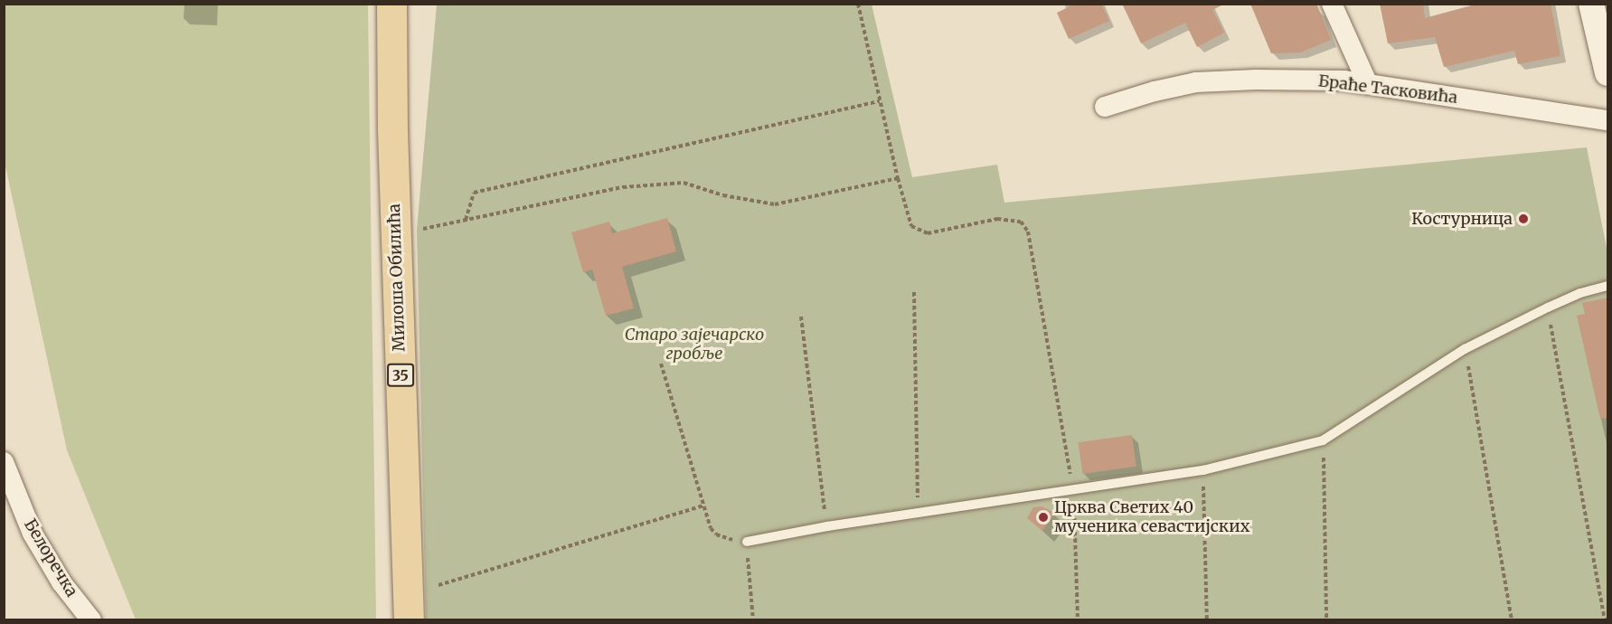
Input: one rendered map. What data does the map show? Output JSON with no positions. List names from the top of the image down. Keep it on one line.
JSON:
{"streets":{"main road":["Милоша Обилића","35"],"street":["Браће Тасковића","Белоречка"]},"parks":["Старо зајечарско гробље"],"places":["Костурница","Црква Светих 40 мученика севастијских"]}
